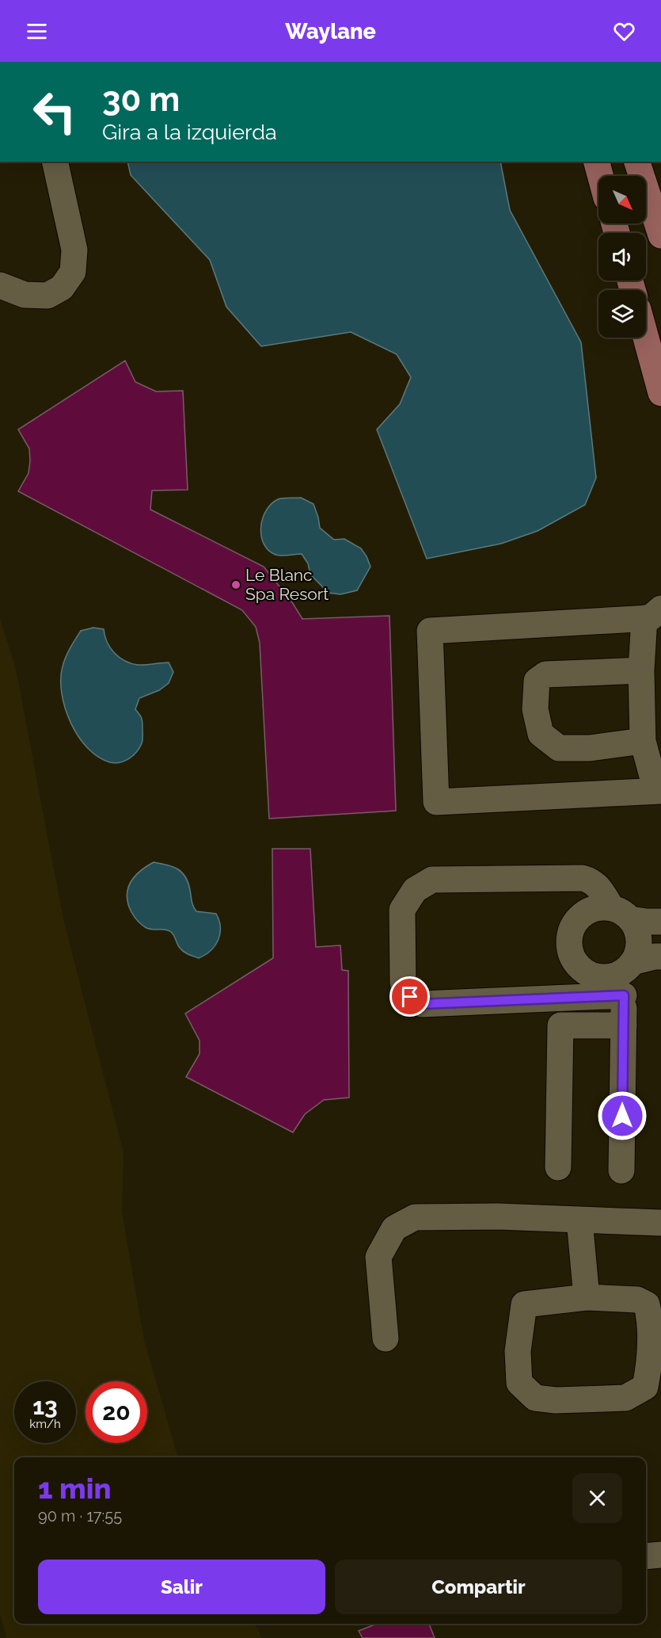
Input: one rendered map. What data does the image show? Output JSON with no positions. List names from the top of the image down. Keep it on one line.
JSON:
{"places":["Le Blanc Spa Resort"],"north":"bottom right","page":{"header":"Waylane","turn":["30 m","Gira a la izquierda"],"speed":"13 km/h","limit":"20","heading":["1 min","90 m · 17:55"],"buttons":["Salir","Compartir"]}}
